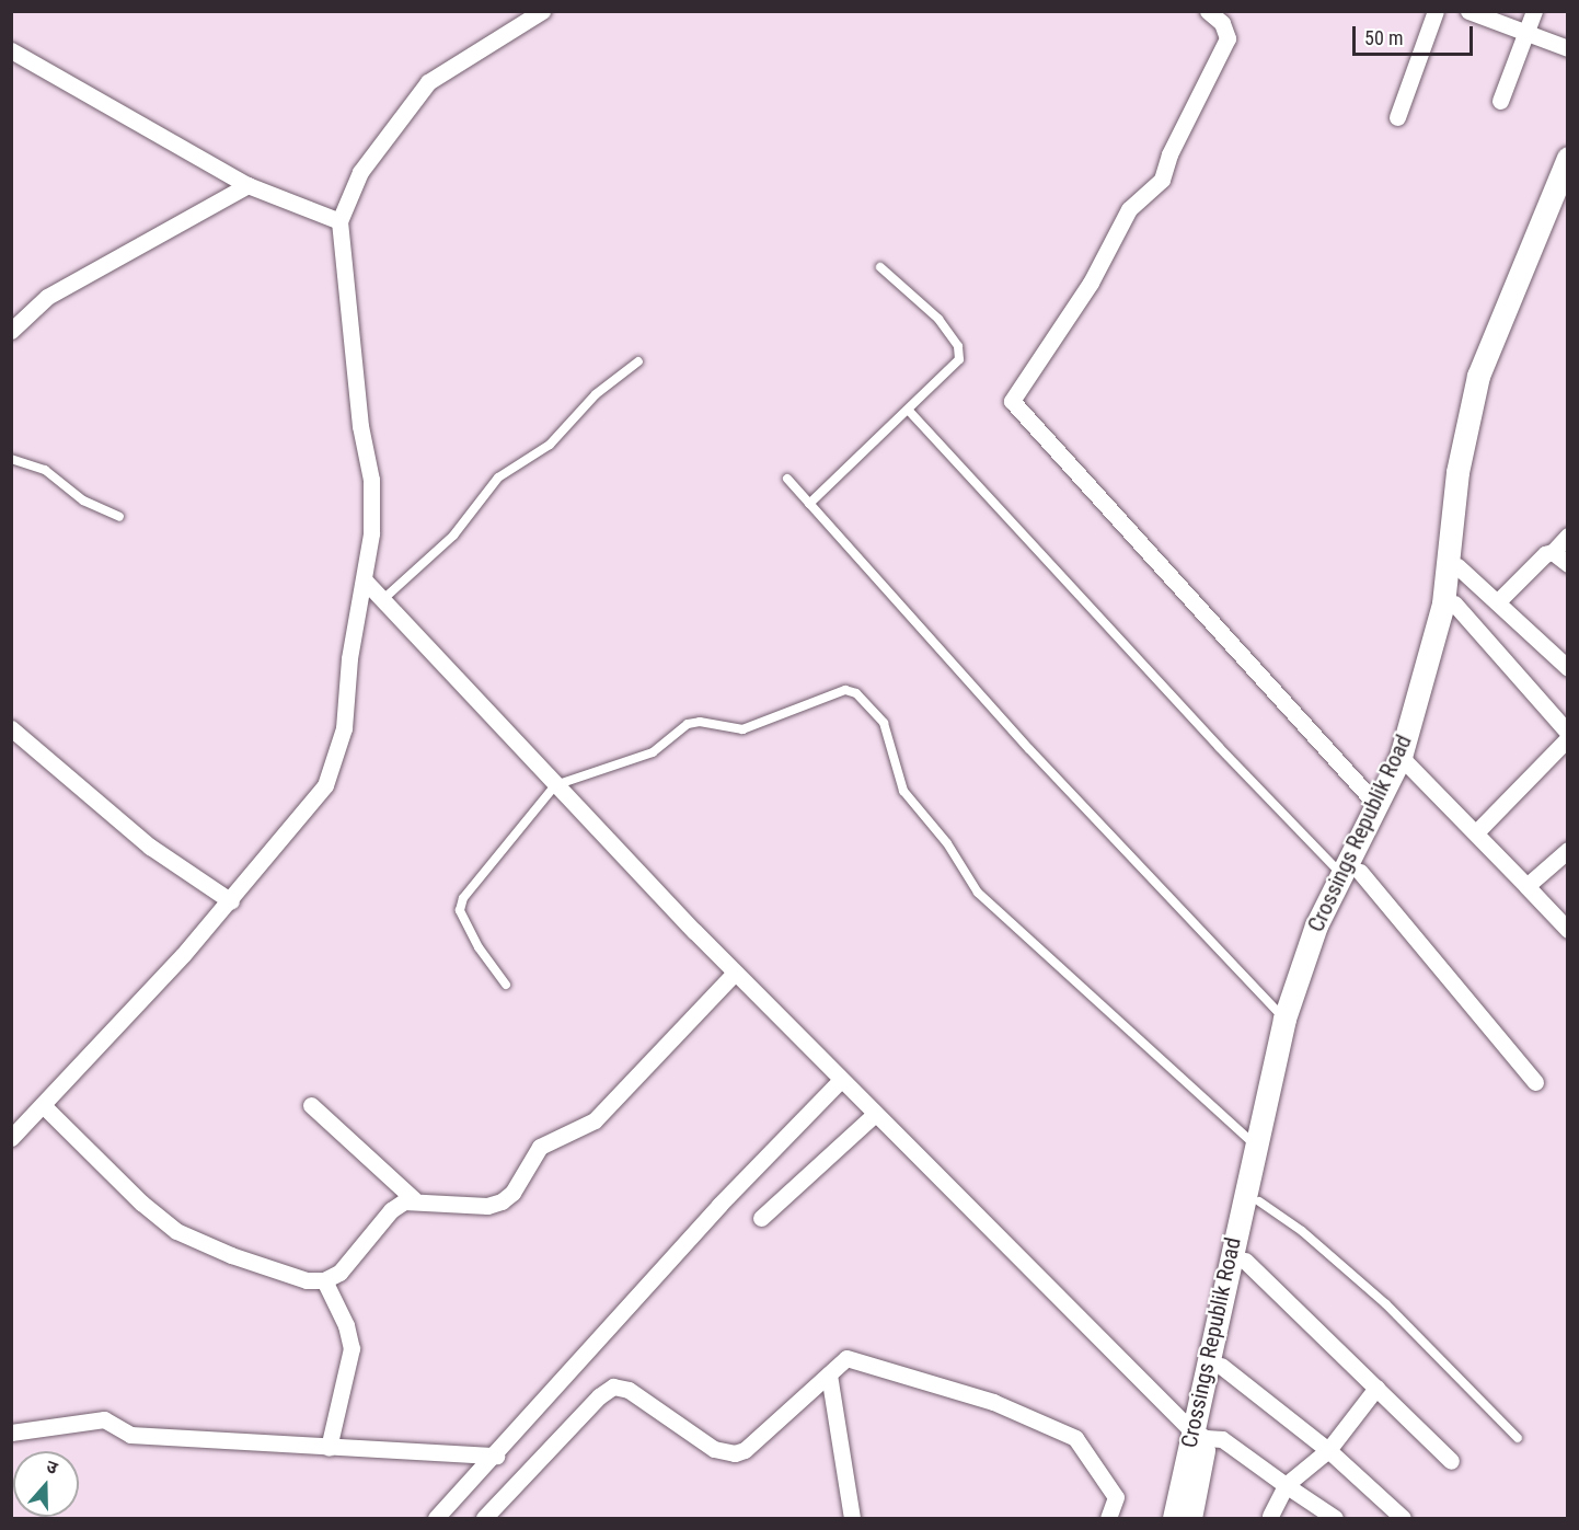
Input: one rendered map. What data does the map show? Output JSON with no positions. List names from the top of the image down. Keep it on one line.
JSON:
{"streets":{"street":["Crossings Republik Road"]},"scale_bar":"50 m","north":"top"}
